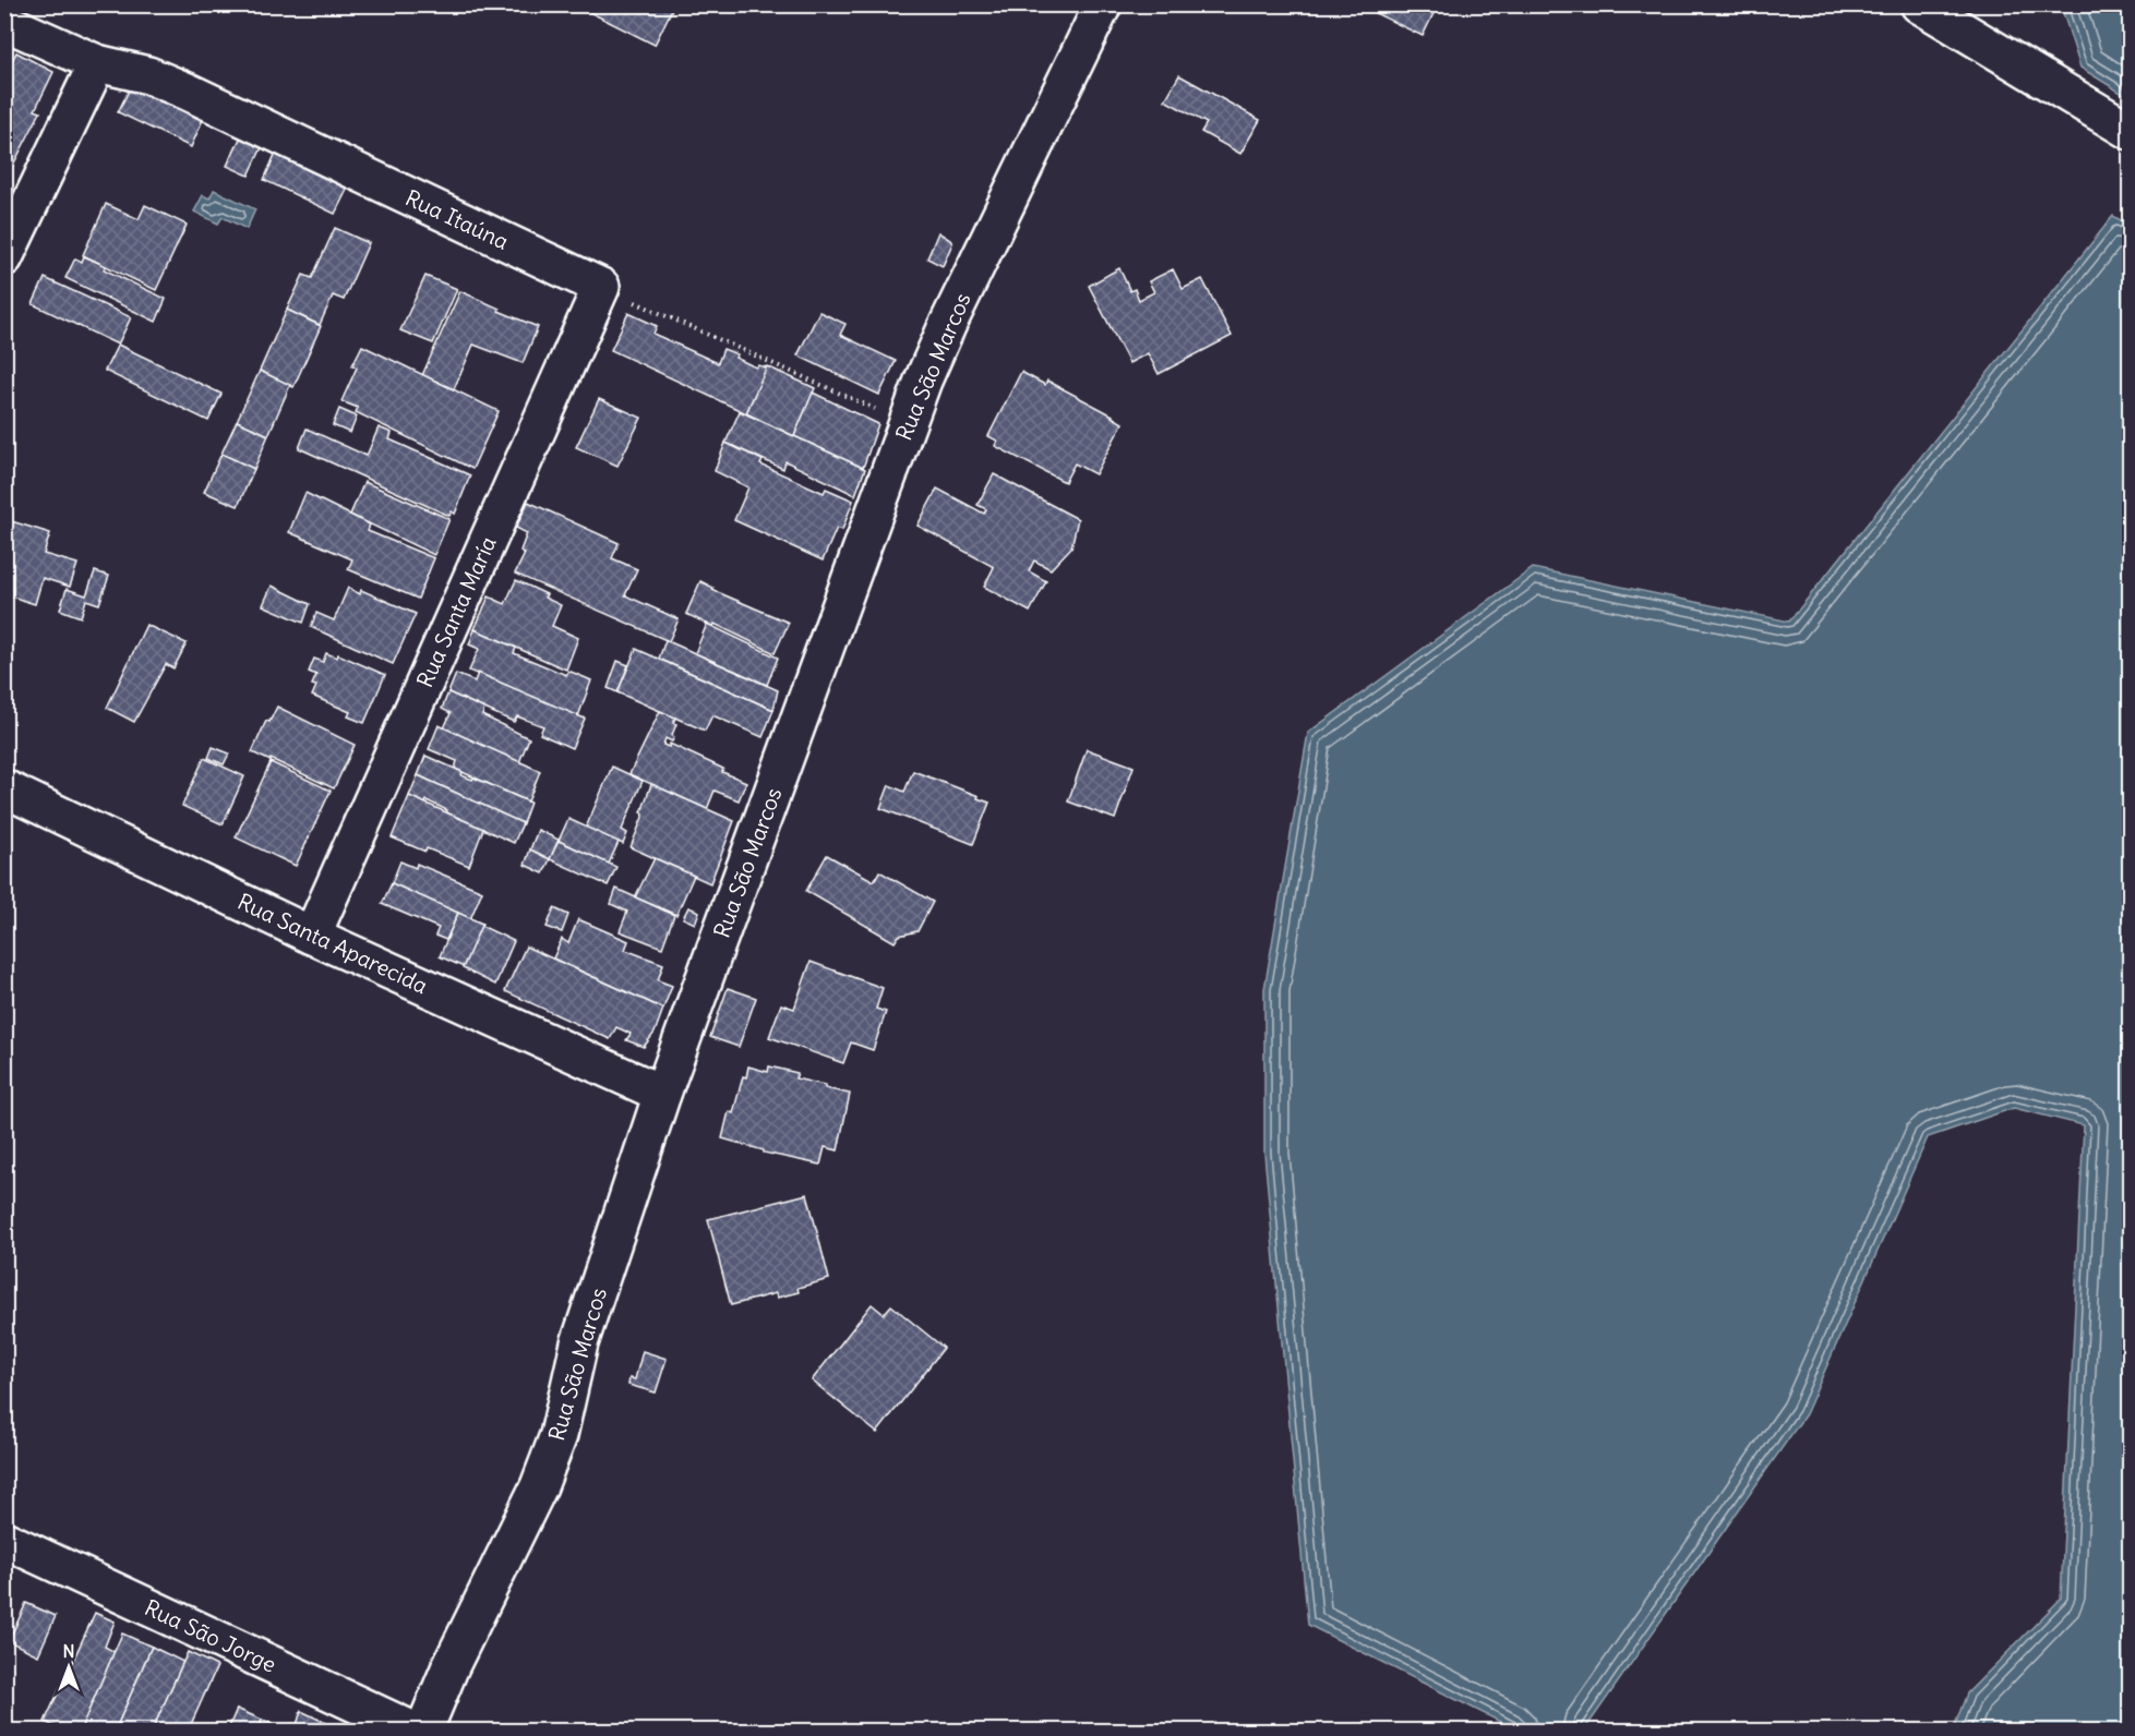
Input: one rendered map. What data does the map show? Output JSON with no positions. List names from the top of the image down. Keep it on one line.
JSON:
{"streets":{"street":["Rua Itaúna","Rua São Marcos","Rua Santa María","Rua Santa Aparecida","Rua São Jorge"]},"crossings":[["Rua Itaúna","Rua Santa María"],["Rua São Marcos","Rua Santa Aparecida"],["Rua Santa María","Rua Santa Aparecida"]],"north":"top"}
